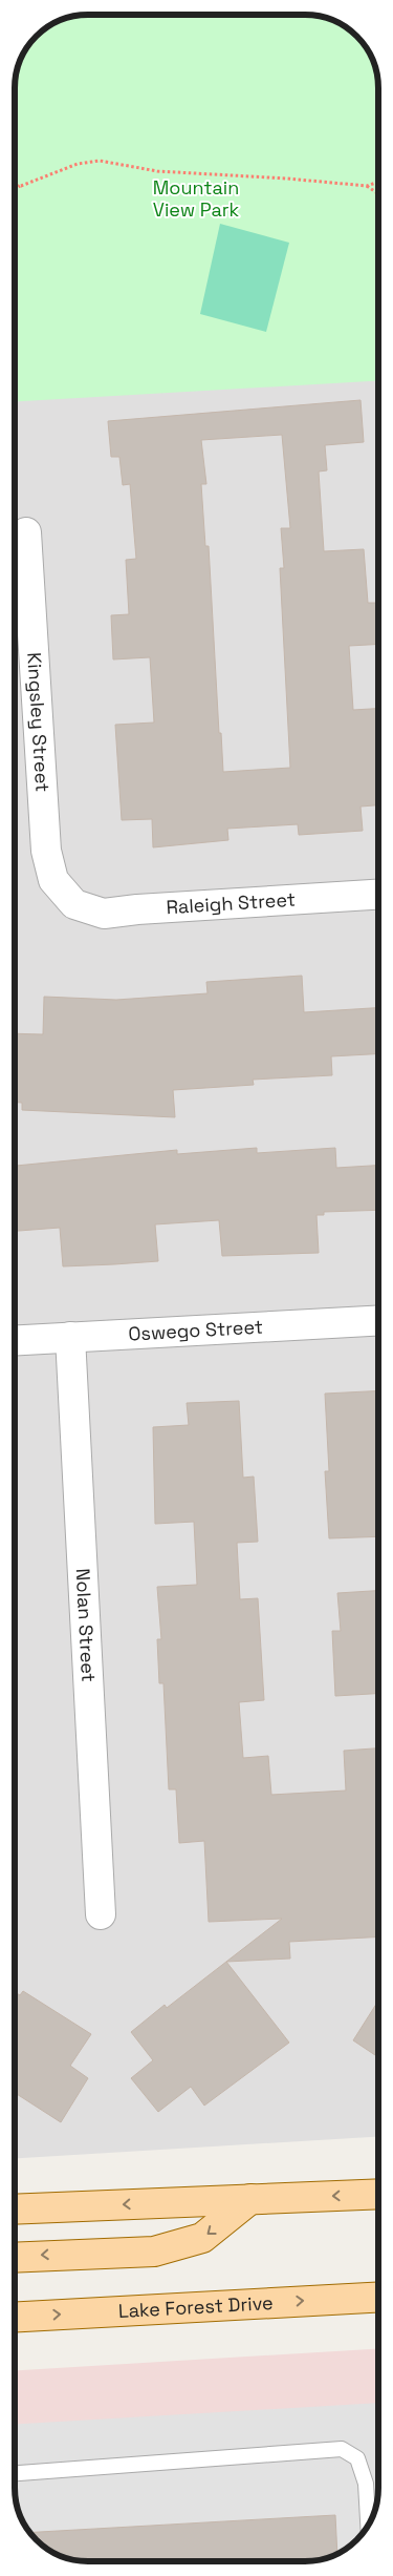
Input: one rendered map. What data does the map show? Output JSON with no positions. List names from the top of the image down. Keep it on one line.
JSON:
{"streets":{"main road":["Lake Forest Drive"],"street":["Kingsley Street","Raleigh Street","Oswego Street","Nolan Street"]},"crossings":[["Kingsley Street","Raleigh Street"],["Oswego Street","Nolan Street"]],"parks":["Mountain View Park"]}
